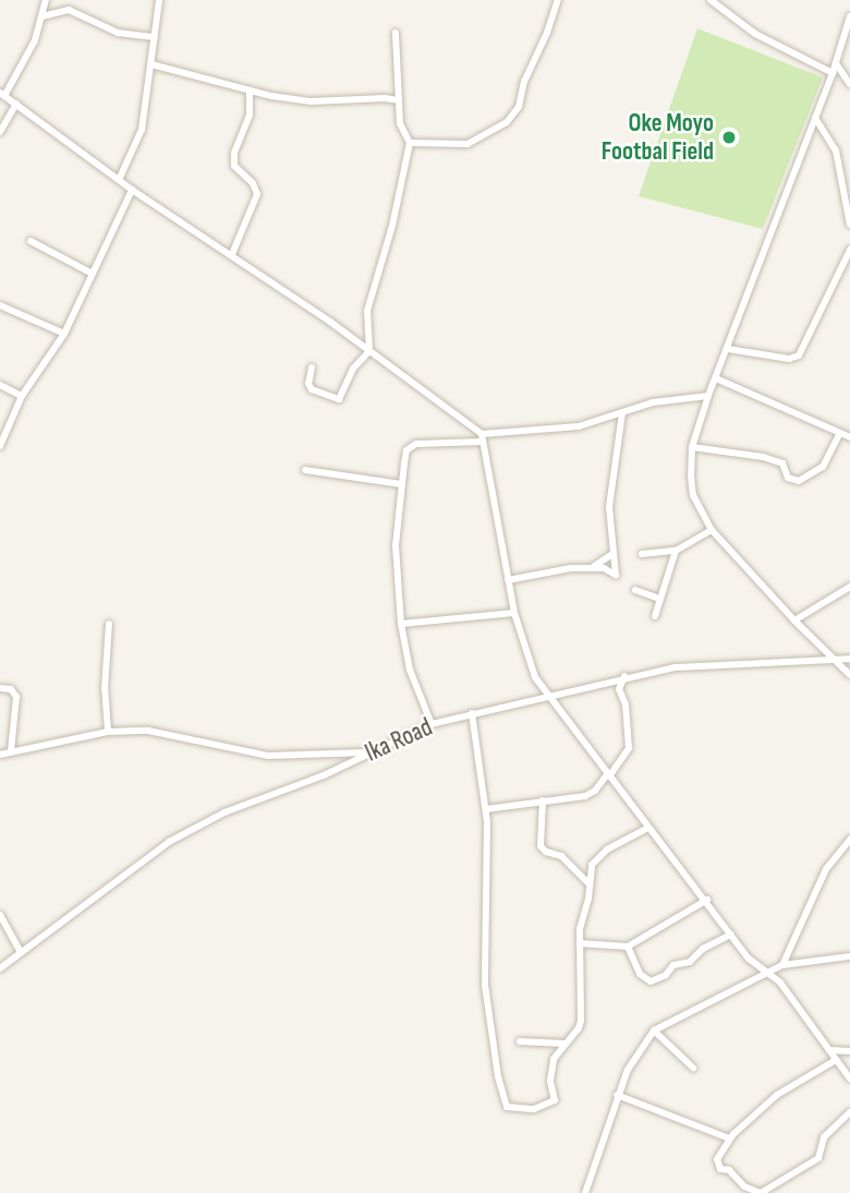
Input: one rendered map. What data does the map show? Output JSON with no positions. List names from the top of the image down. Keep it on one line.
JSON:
{"streets":{"street":["Ika Road"]},"places":["Oke Moyo Footbal Field"]}
